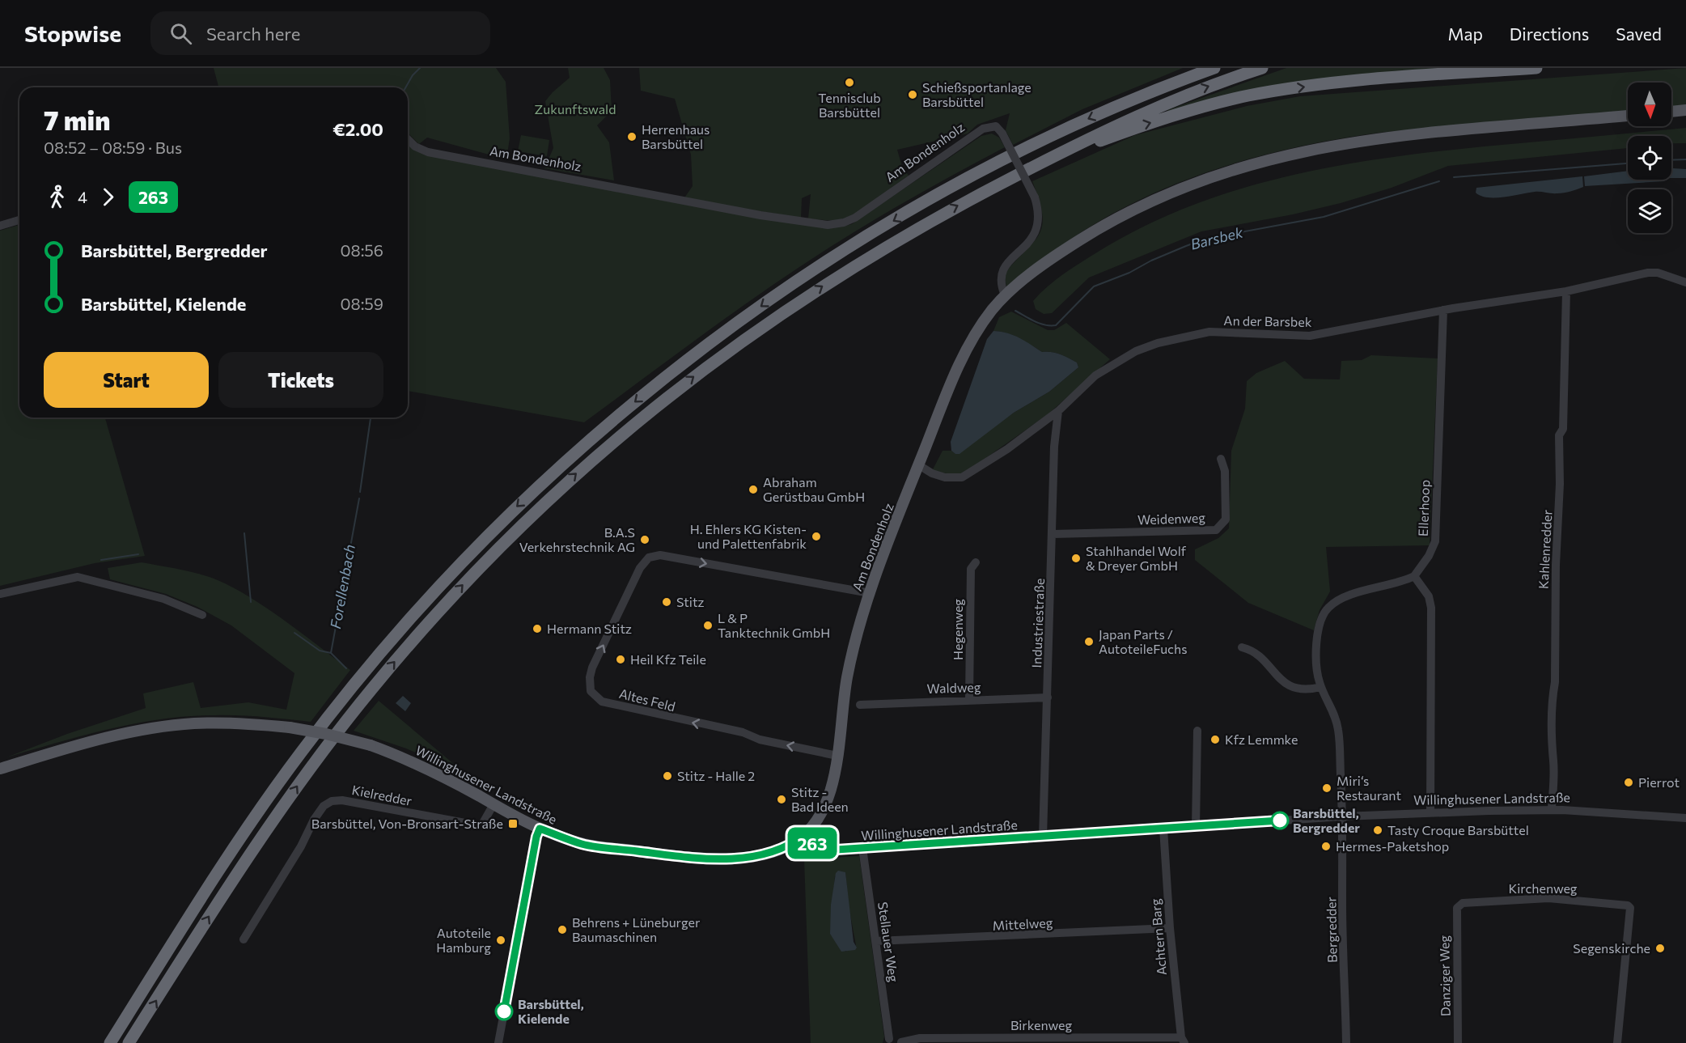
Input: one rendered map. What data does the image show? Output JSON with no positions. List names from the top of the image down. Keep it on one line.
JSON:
{"streets":{"main road":["Am Bondenholz","Willinghusener Landstraße"],"street":["An der Barsbek","Ellerhoop","Weidenweg","Kahlenredder","Industriestraße","Hegenweg","Waldweg","Altes Feld","Kielredder","Kirchenweg","Mittelweg","Bergredder","Achtern Barg","Stellauer Weg","Danziger Weg","Birkenweg"]},"crossings":[["Am Bondenholz","An der Barsbek"],["Am Bondenholz","Altes Feld"],["Am Bondenholz","Willinghusener Landstraße"],["An der Barsbek","Ellerhoop"],["An der Barsbek","Kahlenredder"],["An der Barsbek","Industriestraße"],["Ellerhoop","Bergredder"],["Weidenweg","Industriestraße"],["Kahlenredder","Willinghusener Landstraße"],["Industriestraße","Waldweg"],["Industriestraße","Willinghusener Landstraße"],["Hegenweg","Waldweg"],["Willinghusener Landstraße","Kielredder"],["Willinghusener Landstraße","Bergredder"],["Willinghusener Landstraße","Achtern Barg"],["Willinghusener Landstraße","Stellauer Weg"],["Kirchenweg","Danziger Weg"],["Mittelweg","Achtern Barg"],["Mittelweg","Stellauer Weg"],["Achtern Barg","Birkenweg"],["Stellauer Weg","Birkenweg"]],"water":["Barsbek","Forellenbach"],"parks":["Zukunftswald"],"places":{"other":["Tennisclub Barsbüttel","Schießsportanlage Barsbüttel","Herrenhaus Barsbüttel","Abraham Gerüstbau GmbH","H. Ehlers KG Kisten- und Palettenfabrik","B.A.S Verkehrstechnik AG","Stahlhandel Wolf & Dreyer GmbH","Stitz","L & P Tanktechnik GmbH","Hermann Stitz","Japan Parts / AutoteileFuchs","Heil Kfz Teile","Kfz Lemmke","Stitz - Halle 2","Pierrot","Miri‘s Restaurant","Stitz - Bad Ideen","Barsbüttel, Bergredder","Tasty Croque Barsbüttel","Hermes-Paketshop","Behrens + Lüneburger Baumaschinen","Autoteile Hamburg","Segenskirche","Barsbüttel, Kielende"],"transit":["Barsbüttel, Von-Bronsart-Straße"]},"lines":["bus line 263"],"north":"bottom","page":{"header":"Stopwise","search":"Search here","nav":["Map","Directions","Saved"],"on_map":"263","heading":["7 min","08:52 – 08:59 · Bus","€2.00"],"legs":["4","263"],"list":[{"name":"Barsbüttel, Bergredder","value":"08:56"},{"name":"Barsbüttel, Kielende","value":"08:59"}],"buttons":["Start","Tickets"]}}
